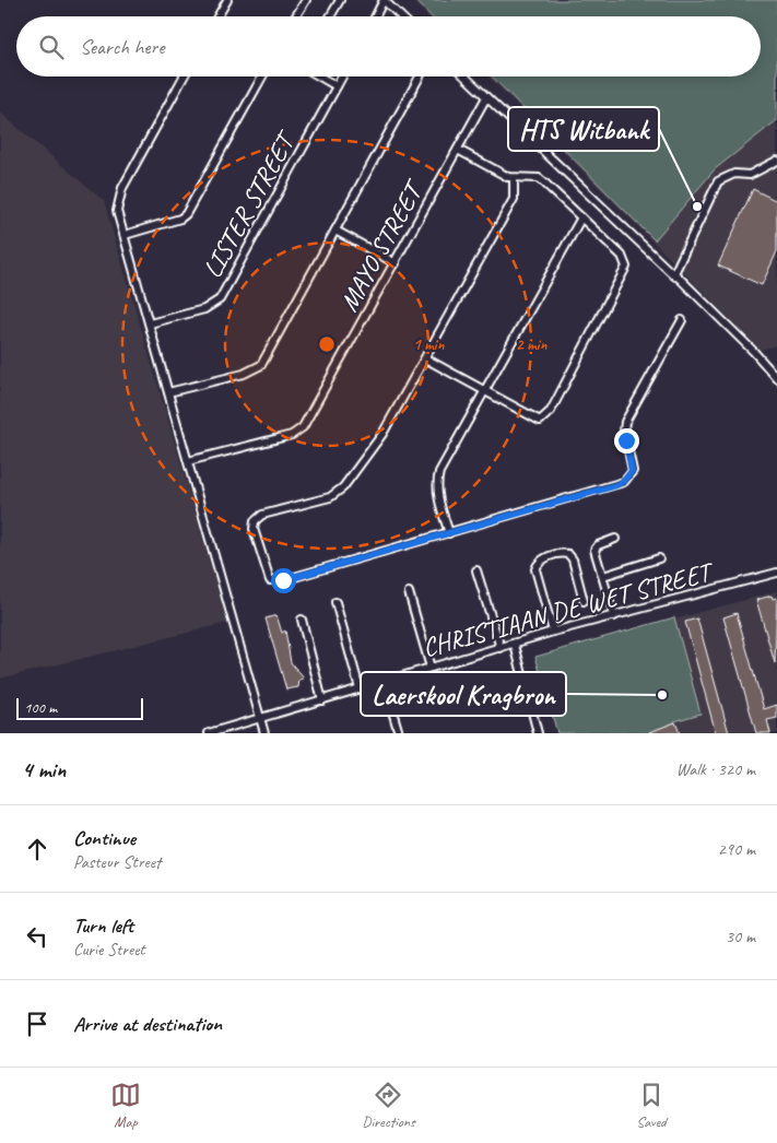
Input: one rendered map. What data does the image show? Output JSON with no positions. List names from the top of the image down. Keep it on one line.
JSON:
{"streets":{"street":["LISTER STREET","MAYO STREET","CHRISTIAAN DE WET STREET"]},"places":["HTS Witbank","Laerskool Kragbron"],"scale_bar":"100 m","page":{"search":"Search here","scale":"100 m","heading":["4 min","Walk · 320 m"],"list":[["Continue","Pasteur Street","290 m"],["Turn left","Curie Street","30 m"],"Arrive at destination"],"nav":["Map","Directions","Saved"]},"rings":["1 min","2 min"]}
